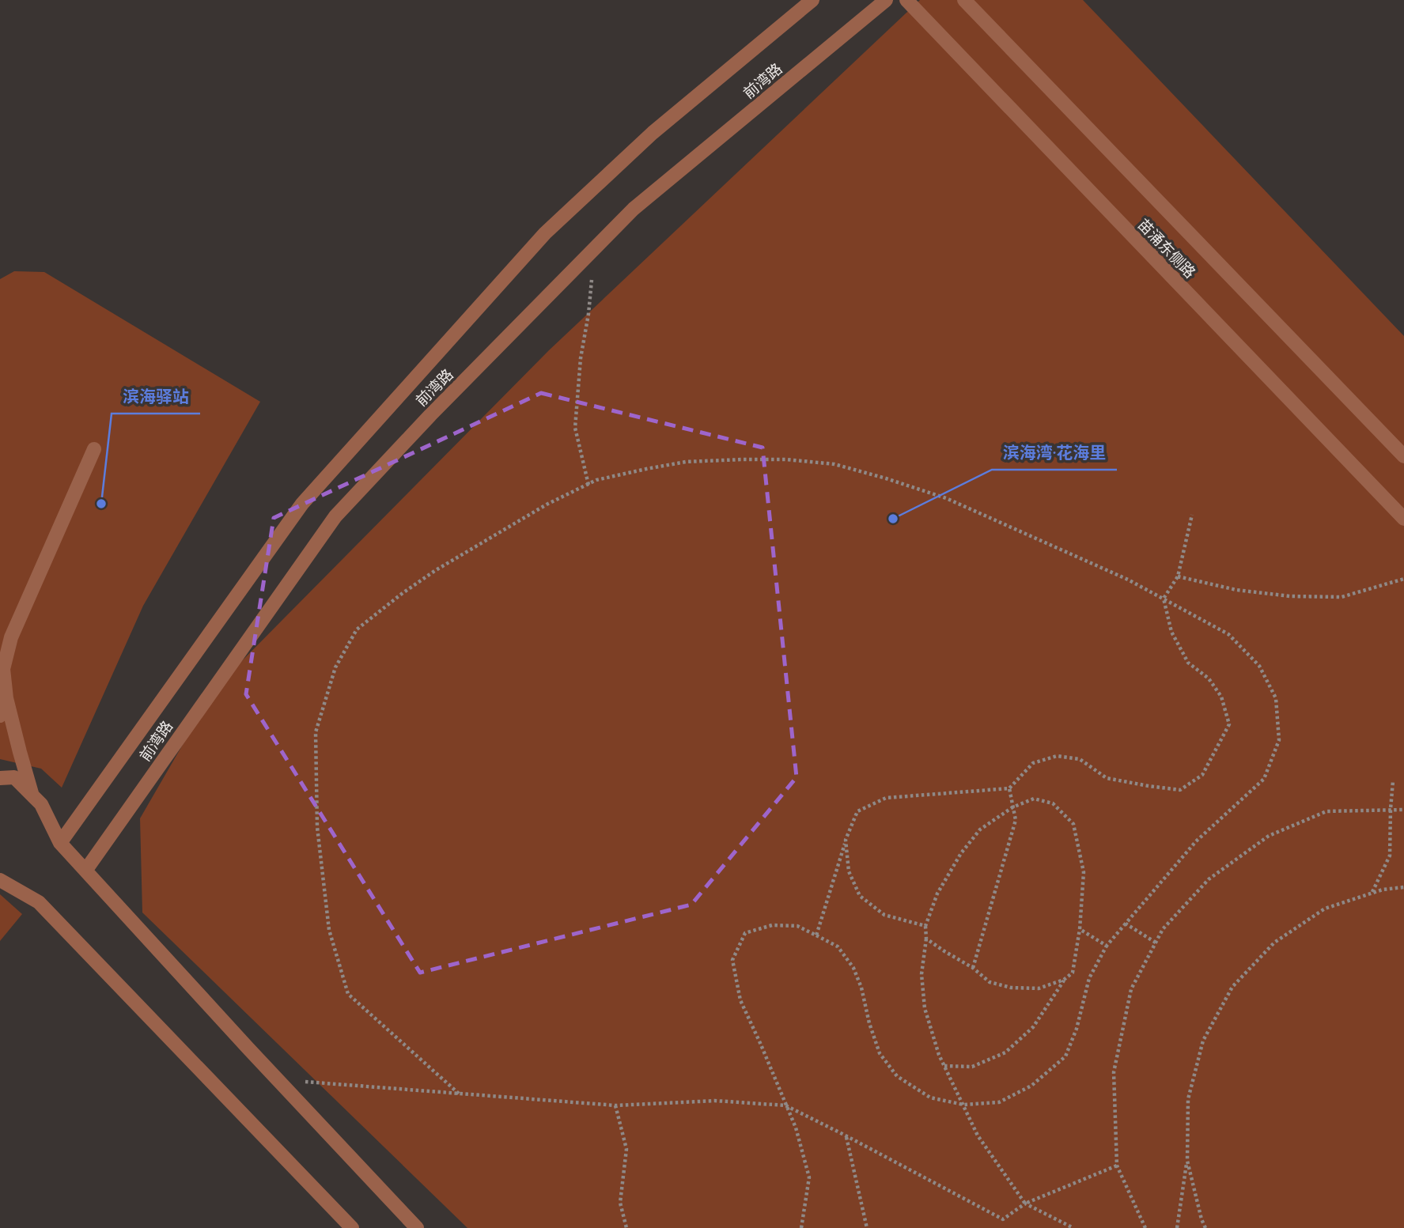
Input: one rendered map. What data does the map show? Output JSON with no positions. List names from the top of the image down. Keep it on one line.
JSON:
{"streets":{"street":["前湾路","苗涌东侧路"]},"places":["滨海驿站","滨海湾·花海里"]}
